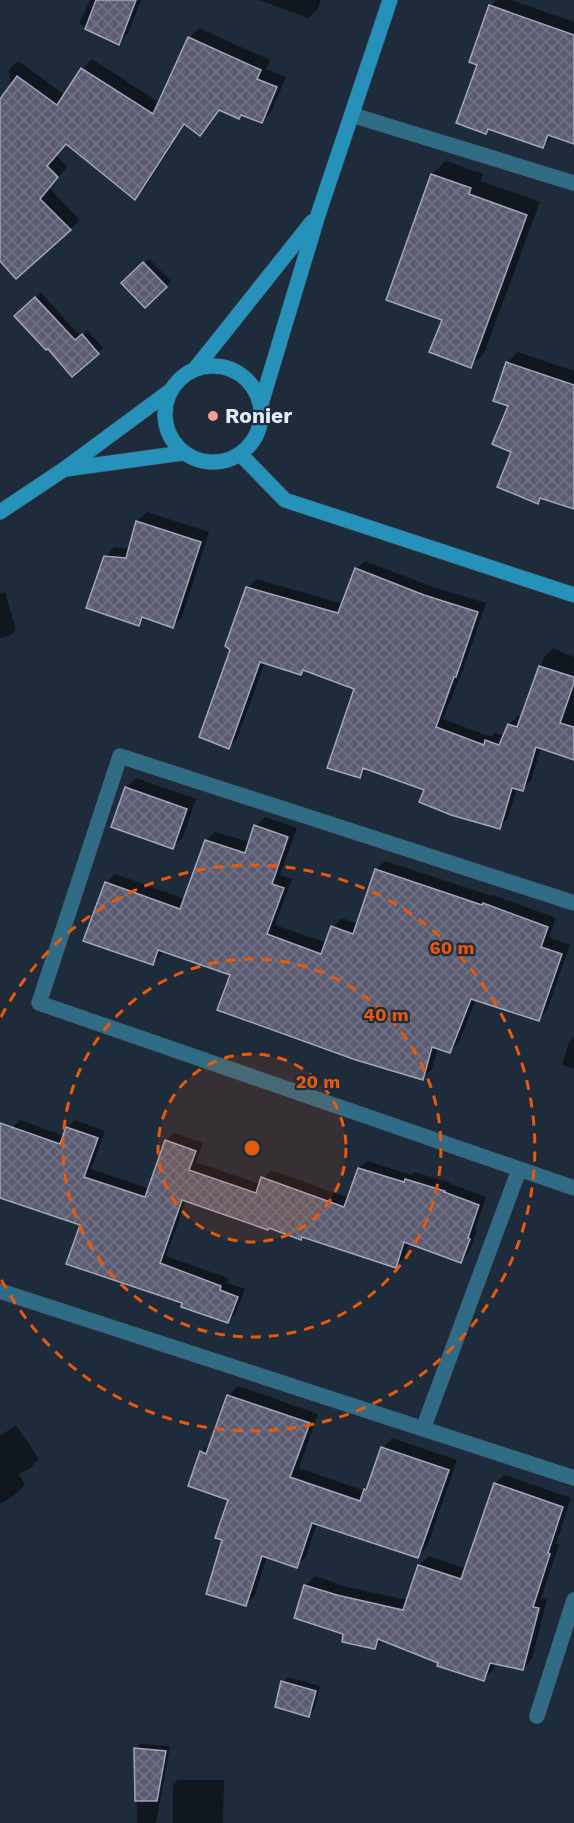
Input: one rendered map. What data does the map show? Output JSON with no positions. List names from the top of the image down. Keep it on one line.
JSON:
{"places":["Ronier"],"rings":["60 m","40 m","20 m"]}
